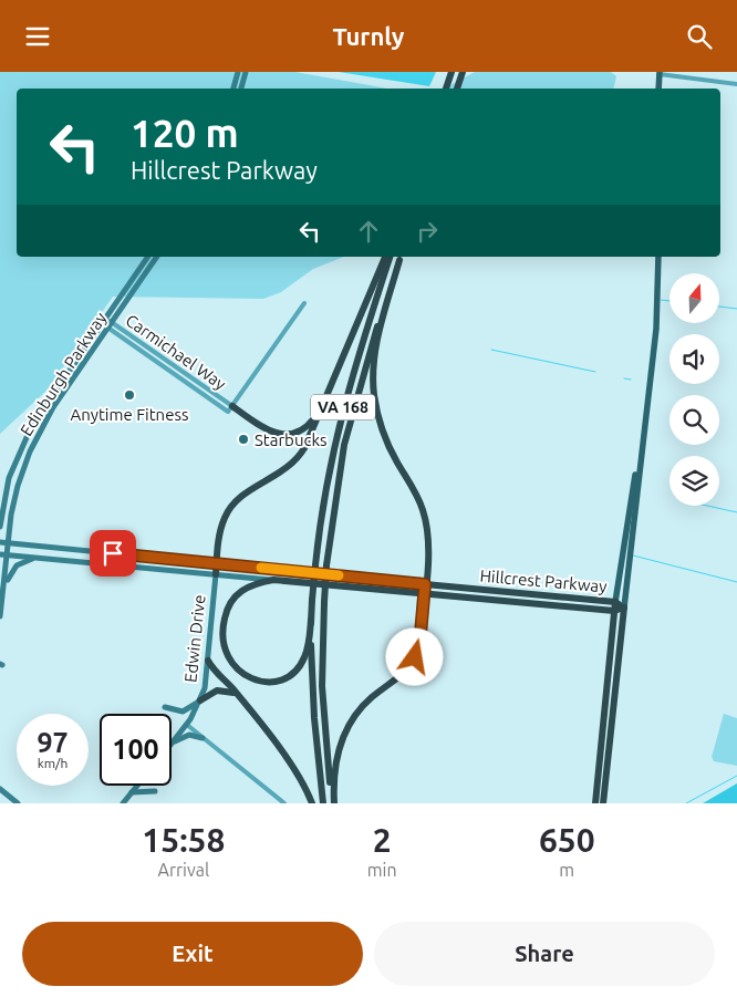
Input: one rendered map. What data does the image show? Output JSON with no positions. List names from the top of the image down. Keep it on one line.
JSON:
{"streets":{"highway":["VA 168","Hillcrest Parkway"],"street":["Carmichael Way","Edinburgh Parkway","Edwin Drive"]},"crossings":[["Carmichael Way","Edinburgh Parkway"],["Edinburgh Parkway","Hillcrest Parkway"],["Hillcrest Parkway","Edwin Drive"]],"places":["Anytime Fitness","Starbucks"],"north":"top","page":{"header":"Turnly","turn":["120 m","Hillcrest Parkway"],"speed":"97 km/h","limit":"100","eta":["15:58","Arrival","2","min","650","m"],"buttons":["Exit","Share"]}}
